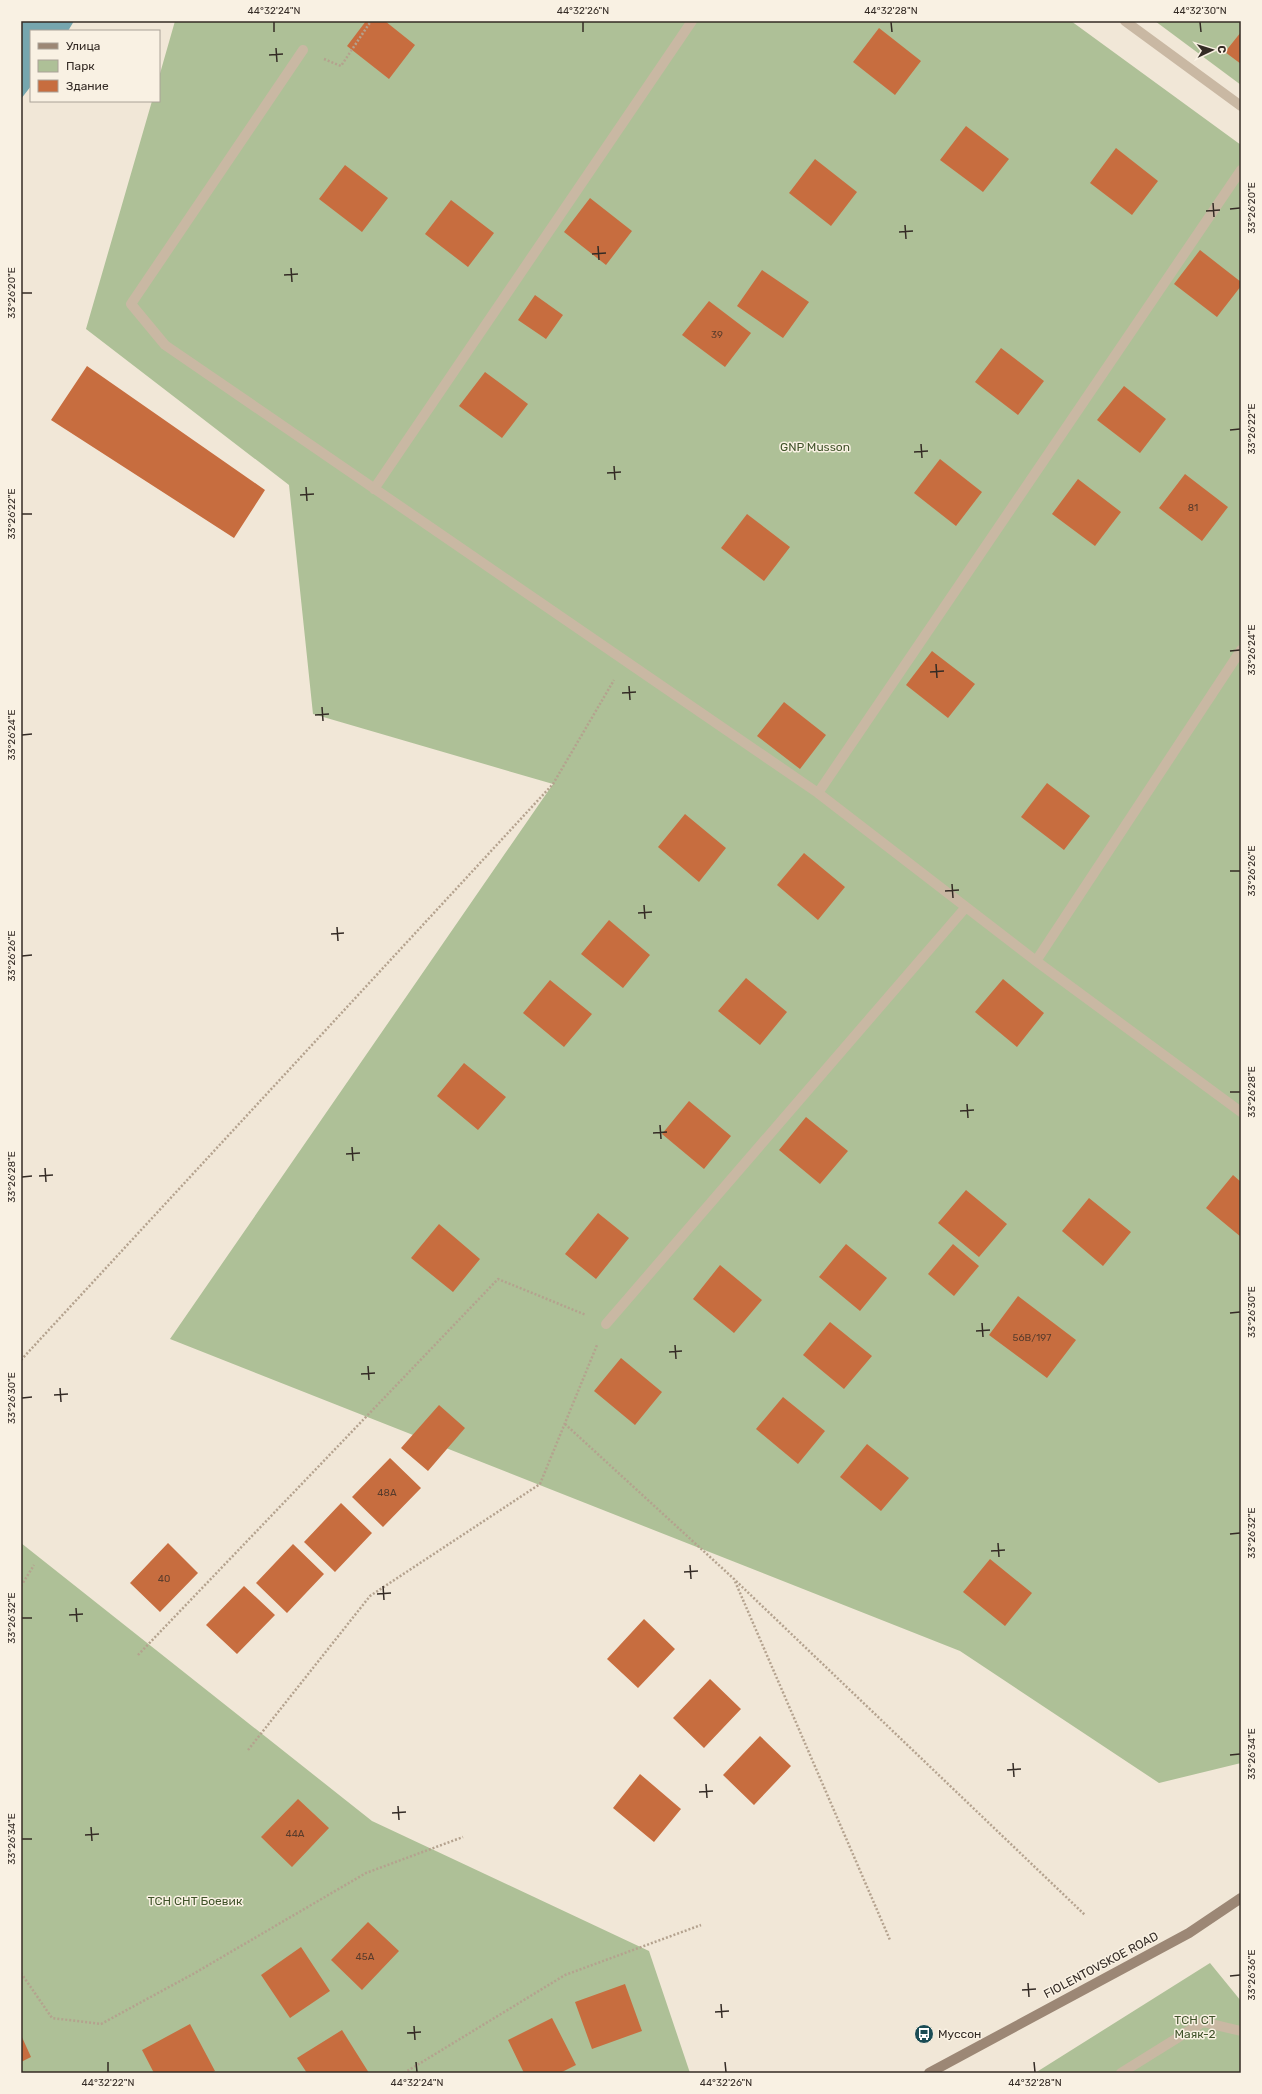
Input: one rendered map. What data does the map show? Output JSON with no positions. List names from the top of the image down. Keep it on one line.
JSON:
{"streets":{"main road":["FIOLENTOVSKOE ROAD"]},"parks":["GNP Musson","ТСН СНТ Боевик","ТСН СТ Маяк-2"],"places":{"bus stop":["Муссон"]},"house_numbers":["39","81","56В/197","48А","40","44А","45А"],"legend":["Улица","Парк","Здание"],"north":"right","coordinates":["44°32'24\"N","44°32'26\"N","44°32'28\"N","44°32'30\"N","33°26'20\"E","33°26'22\"E","33°26'24\"E","33°26'26\"E","33°26'28\"E","33°26'30\"E","33°26'32\"E","33°26'34\"E","33°26'36\"E","44°32'22\"N"]}
